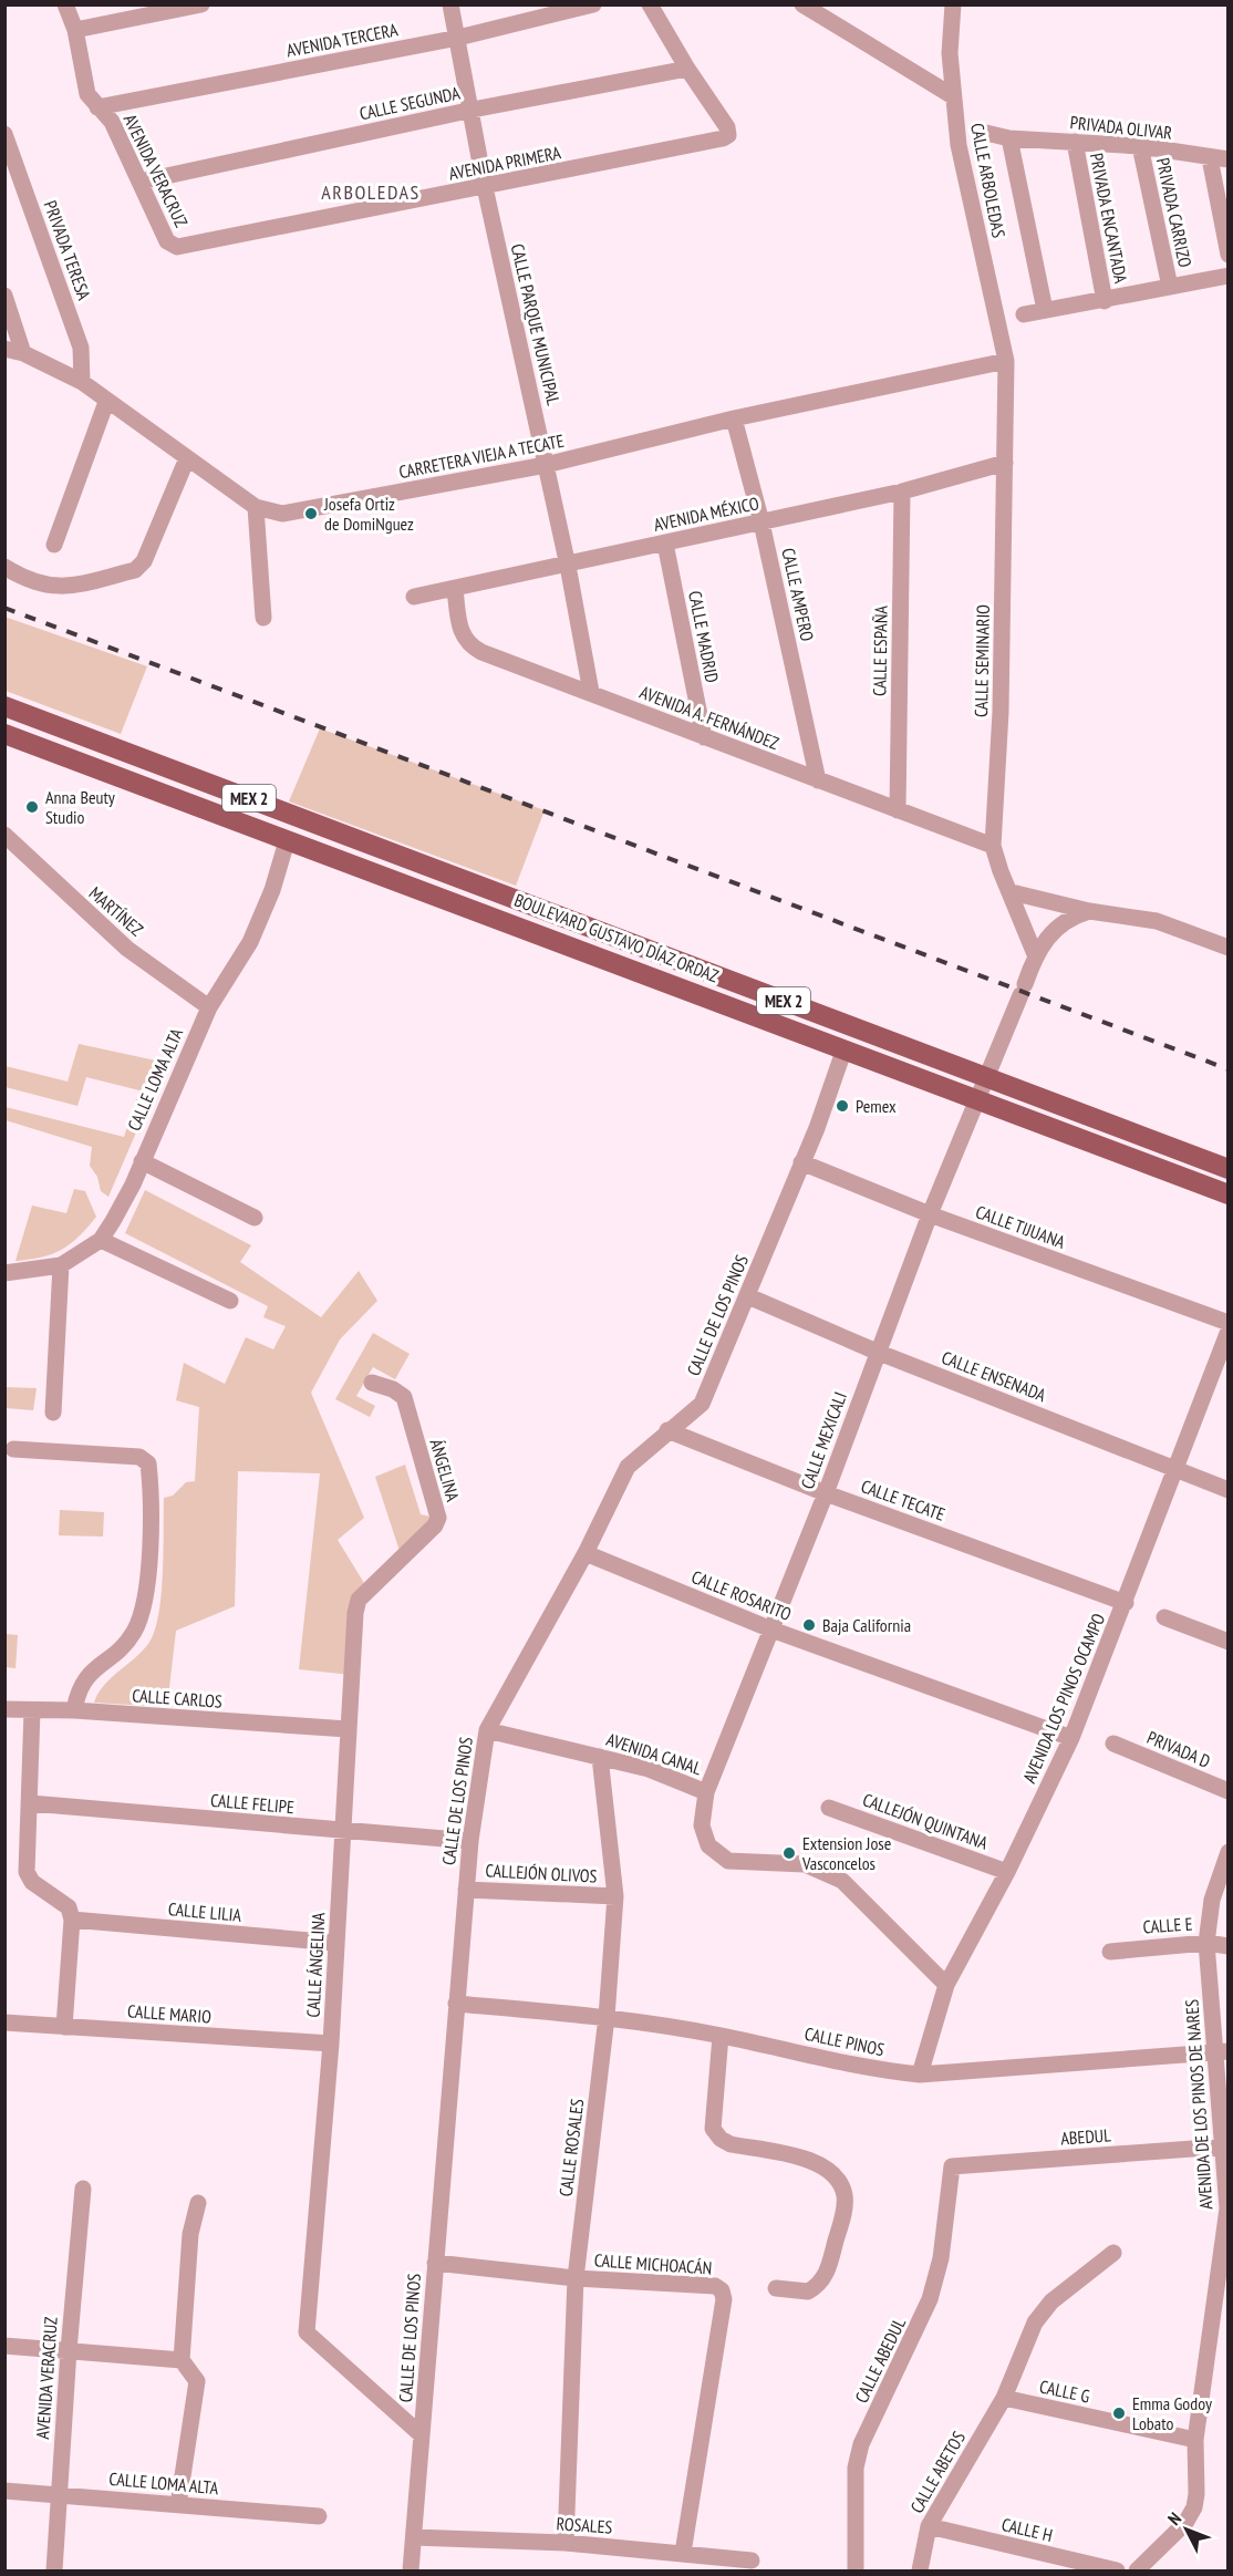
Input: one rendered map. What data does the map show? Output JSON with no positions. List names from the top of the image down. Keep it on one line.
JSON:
{"streets":{"main road":["MEX 2","BOULEVARD GUSTAVO DÍAZ ORDAZ"],"street":["AVENIDA TERCERA","CALLE SEGUNDA","PRIVADA OLIVAR","AVENIDA PRIMERA","AVENIDA VERACRUZ","CALLE ARBOLEDAS","PRIVADA CARRIZO","PRIVADA ENCANTADA","PRIVADA TERESA","CALLE PARQUE MUNICIPAL","CARRETERA VIEJA A TECATE","AVENIDA MÉXICO","CALLE AMPERO","CALLE MADRID","CALLE ESPAÑA","CALLE SEMINARIO","AVENIDA A. FERNÁNDEZ","MARTÍNEZ","CALLE LOMA ALTA","CALLE TIJUANA","CALLE DE LOS PINOS","CALLE ENSENADA","CALLE MEXICALI","ÁNGELINA","CALLE TECATE","CALLE ROSARITO","CALLE CARLOS","AVENIDA LOS PINOS OCAMPO","PRIVADA D","AVENIDA CANAL","CALLE FELIPE","CALLEJÓN QUINTANA","CALLEJÓN OLIVOS","CALLE LILIA","CALLE E","CALLE ÁNGELINA","CALLE MARIO","CALLE PINOS","AVENIDA DE LOS PINOS DE NARES","ABEDUL","CALLE ROSALES","CALLE MICHOACÁN","CALLE ABEDUL","CALLE G","CALLE ABETOS","ROSALES","CALLE H"]},"crossings":[["AVENIDA TERCERA","AVENIDA VERACRUZ"],["AVENIDA TERCERA","CALLE PARQUE MUNICIPAL"],["CALLE SEGUNDA","AVENIDA PRIMERA"],["CALLE SEGUNDA","AVENIDA VERACRUZ"],["CALLE SEGUNDA","CALLE PARQUE MUNICIPAL"],["PRIVADA OLIVAR","PRIVADA CARRIZO"],["PRIVADA OLIVAR","PRIVADA ENCANTADA"],["AVENIDA PRIMERA","AVENIDA VERACRUZ"],["AVENIDA PRIMERA","CALLE PARQUE MUNICIPAL"],["AVENIDA VERACRUZ","CALLE LOMA ALTA"],["CALLE ARBOLEDAS","CARRETERA VIEJA A TECATE"],["CALLE ARBOLEDAS","CALLE SEMINARIO"],["PRIVADA TERESA","CARRETERA VIEJA A TECATE"],["CALLE PARQUE MUNICIPAL","CARRETERA VIEJA A TECATE"],["CALLE PARQUE MUNICIPAL","AVENIDA MÉXICO"],["CALLE PARQUE MUNICIPAL","AVENIDA A. FERNÁNDEZ"],["CARRETERA VIEJA A TECATE","CALLE AMPERO"],["CARRETERA VIEJA A TECATE","CALLE SEMINARIO"],["AVENIDA MÉXICO","CALLE AMPERO"],["AVENIDA MÉXICO","CALLE MADRID"],["AVENIDA MÉXICO","CALLE ESPAÑA"],["AVENIDA MÉXICO","CALLE SEMINARIO"],["AVENIDA MÉXICO","AVENIDA A. FERNÁNDEZ"],["CALLE AMPERO","AVENIDA A. FERNÁNDEZ"],["CALLE MADRID","AVENIDA A. FERNÁNDEZ"],["CALLE ESPAÑA","AVENIDA A. FERNÁNDEZ"],["CALLE SEMINARIO","AVENIDA A. FERNÁNDEZ"],["CALLE SEMINARIO","CALLE MEXICALI"],["MARTÍNEZ","CALLE LOMA ALTA"],["BOULEVARD GUSTAVO DÍAZ ORDAZ","CALLE LOMA ALTA"],["BOULEVARD GUSTAVO DÍAZ ORDAZ","CALLE DE LOS PINOS"],["BOULEVARD GUSTAVO DÍAZ ORDAZ","CALLE MEXICALI"],["CALLE TIJUANA","CALLE DE LOS PINOS"],["CALLE TIJUANA","CALLE MEXICALI"],["CALLE DE LOS PINOS","CALLE ENSENADA"],["CALLE DE LOS PINOS","CALLE TECATE"],["CALLE DE LOS PINOS","CALLE ROSARITO"],["CALLE DE LOS PINOS","AVENIDA CANAL"],["CALLE DE LOS PINOS","CALLE FELIPE"],["CALLE DE LOS PINOS","CALLEJÓN OLIVOS"],["CALLE DE LOS PINOS","CALLE ÁNGELINA"],["CALLE DE LOS PINOS","CALLE PINOS"],["CALLE DE LOS PINOS","CALLE MICHOACÁN"],["CALLE DE LOS PINOS","ROSALES"],["CALLE ENSENADA","CALLE MEXICALI"],["CALLE ENSENADA","AVENIDA LOS PINOS OCAMPO"],["CALLE MEXICALI","CALLE TECATE"],["CALLE MEXICALI","CALLE ROSARITO"],["CALLE MEXICALI","AVENIDA CANAL"],["ÁNGELINA","CALLE ÁNGELINA"],["CALLE TECATE","AVENIDA LOS PINOS OCAMPO"],["CALLE ROSARITO","AVENIDA LOS PINOS OCAMPO"],["CALLE CARLOS","CALLE ÁNGELINA"],["AVENIDA LOS PINOS OCAMPO","AVENIDA CANAL"],["AVENIDA LOS PINOS OCAMPO","CALLEJÓN QUINTANA"],["AVENIDA LOS PINOS OCAMPO","CALLE PINOS"],["AVENIDA CANAL","CALLE ROSALES"],["CALLE FELIPE","CALLE ÁNGELINA"],["CALLEJÓN OLIVOS","CALLE ROSALES"],["CALLE LILIA","CALLE ÁNGELINA"],["CALLE E","AVENIDA DE LOS PINOS DE NARES"],["CALLE ÁNGELINA","CALLE MARIO"],["CALLE PINOS","AVENIDA DE LOS PINOS DE NARES"],["CALLE PINOS","CALLE ROSALES"],["AVENIDA DE LOS PINOS DE NARES","ABEDUL"],["AVENIDA DE LOS PINOS DE NARES","CALLE G"],["ABEDUL","CALLE ABEDUL"],["CALLE ROSALES","CALLE MICHOACÁN"],["CALLE ROSALES","ROSALES"],["CALLE MICHOACÁN","ROSALES"],["CALLE G","CALLE ABETOS"],["CALLE ABETOS","CALLE H"]],"districts":["ARBOLEDAS"],"places":["Josefa Ortiz de DomiNguez","Anna Beuty Studio","Pemex","Baja California","Extension Jose Vasconcelos","Emma Godoy Lobato"],"north":"top left"}
